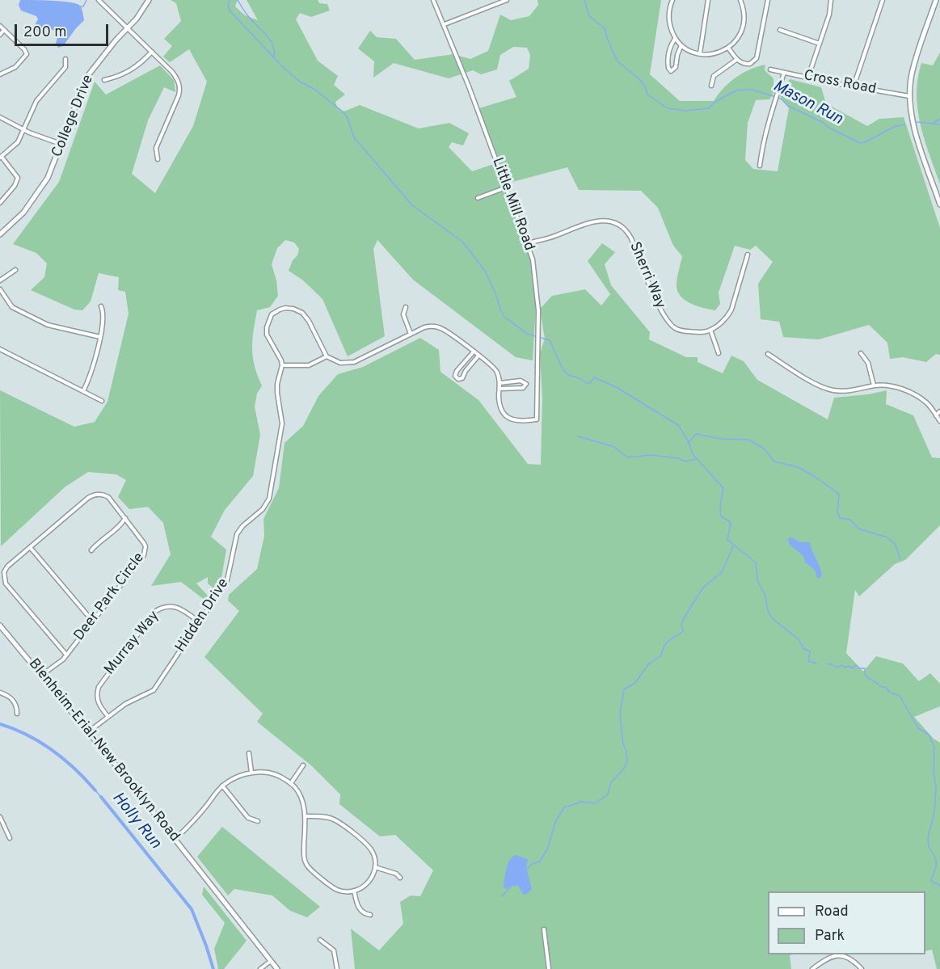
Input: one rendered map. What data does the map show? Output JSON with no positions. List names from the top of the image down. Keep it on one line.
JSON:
{"streets":{"main road":["College Drive","Blenheim-Erial-New Brooklyn Road"],"street":["Cross Road","Little Mill Road","Sherri Way","Deer Park Circle","Hidden Drive","Murray Way"]},"crossings":[["Little Mill Road","Sherri Way"],["Deer Park Circle","Blenheim-Erial-New Brooklyn Road"],["Hidden Drive","Murray Way"],["Hidden Drive","Blenheim-Erial-New Brooklyn Road"]],"water":["Mason Run","Holly Run"],"legend":["Road","Park"],"scale_bar":"200 m"}
